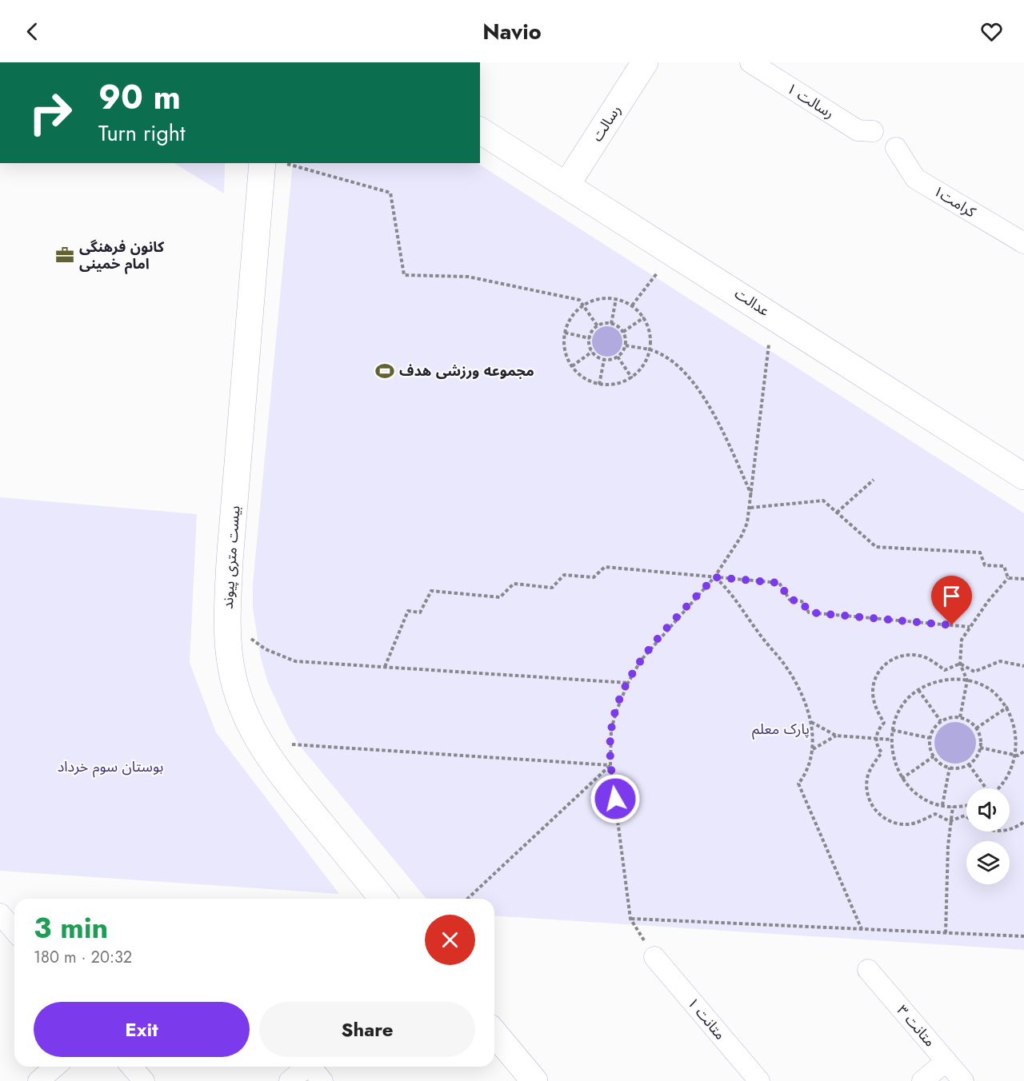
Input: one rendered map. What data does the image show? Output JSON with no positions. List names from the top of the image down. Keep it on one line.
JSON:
{"streets":{"street":["رسالت ۱","رسالت","کرامت۱","عدالت","بیست متری پیوند","متانت ۱","متانت ۳"]},"crossings":[["رسالت","عدالت"]],"parks":["پارک معلم","بوستان سوم خرداد"],"places":{"office":["کانون فرهنگی امام خمینی"],"sports":["مجموعه ورزشی هدف"]},"page":{"header":"Navio","turn":["90 m","Turn right"],"heading":["3 min","180 m · 20:32"],"buttons":["Exit","Share"]}}
